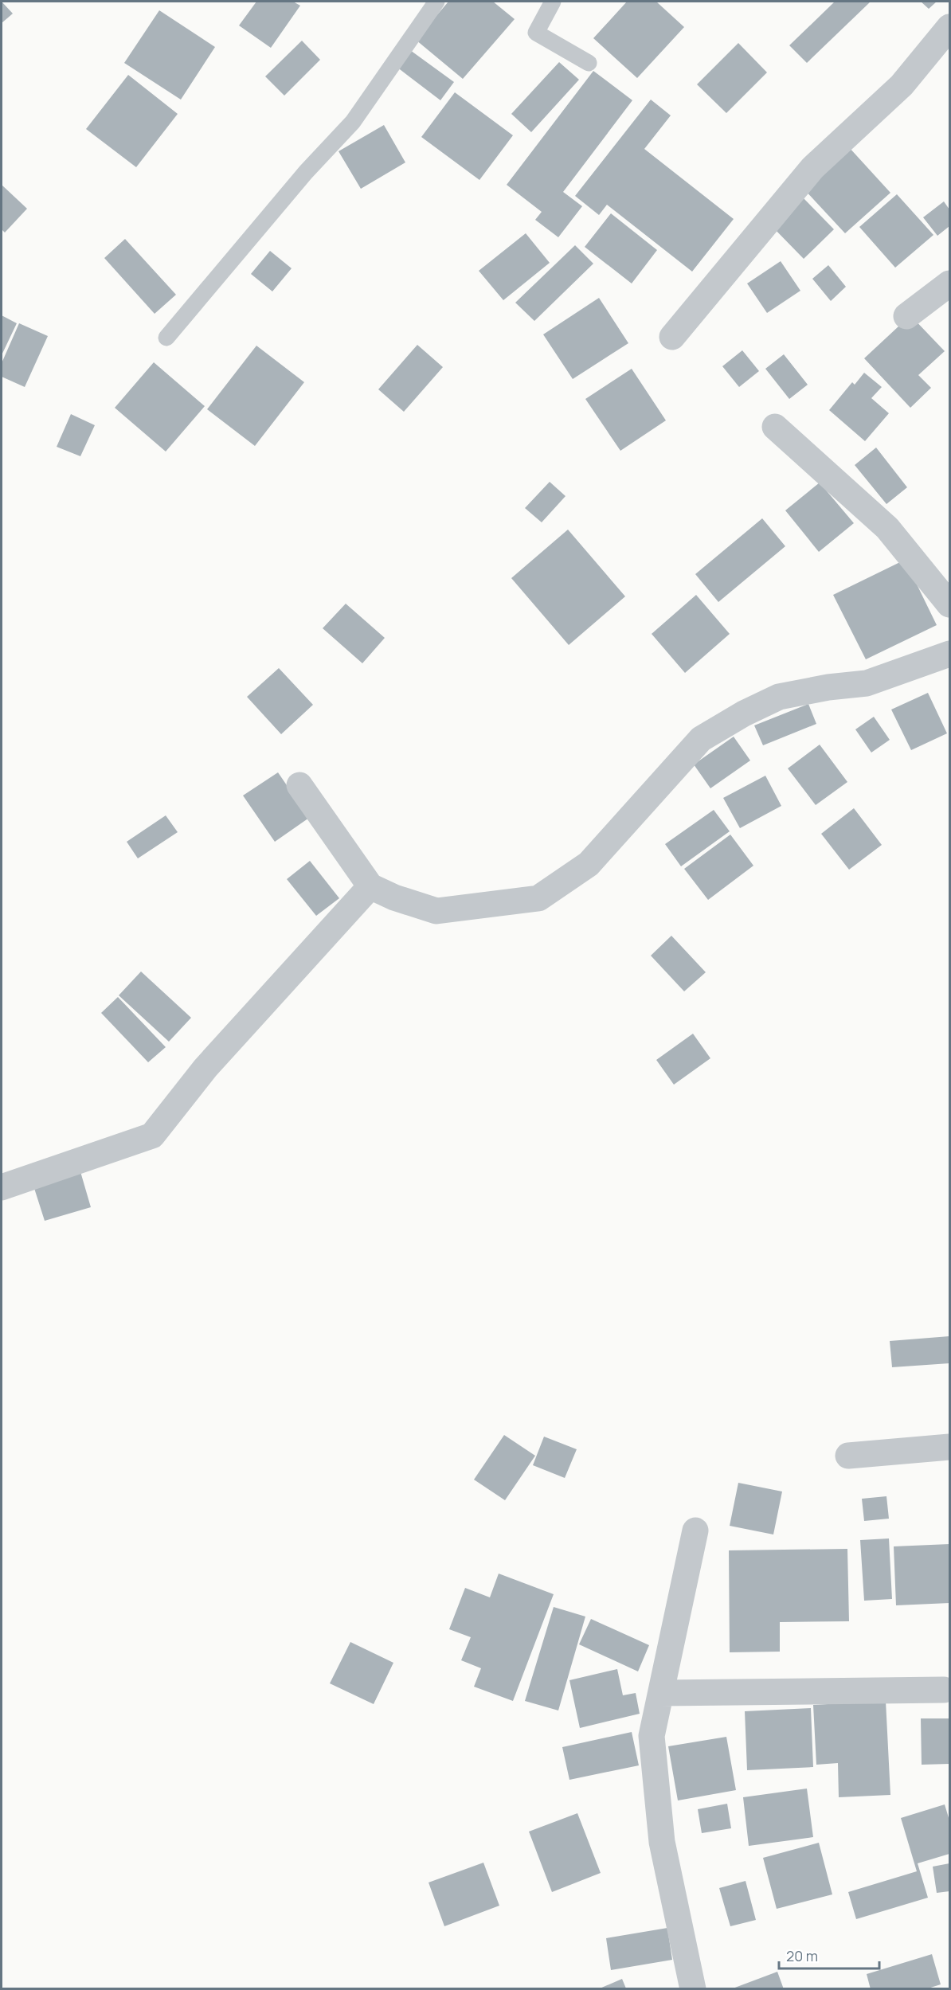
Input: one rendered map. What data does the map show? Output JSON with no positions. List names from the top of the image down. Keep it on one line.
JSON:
{"scale_bar":"20 m"}
